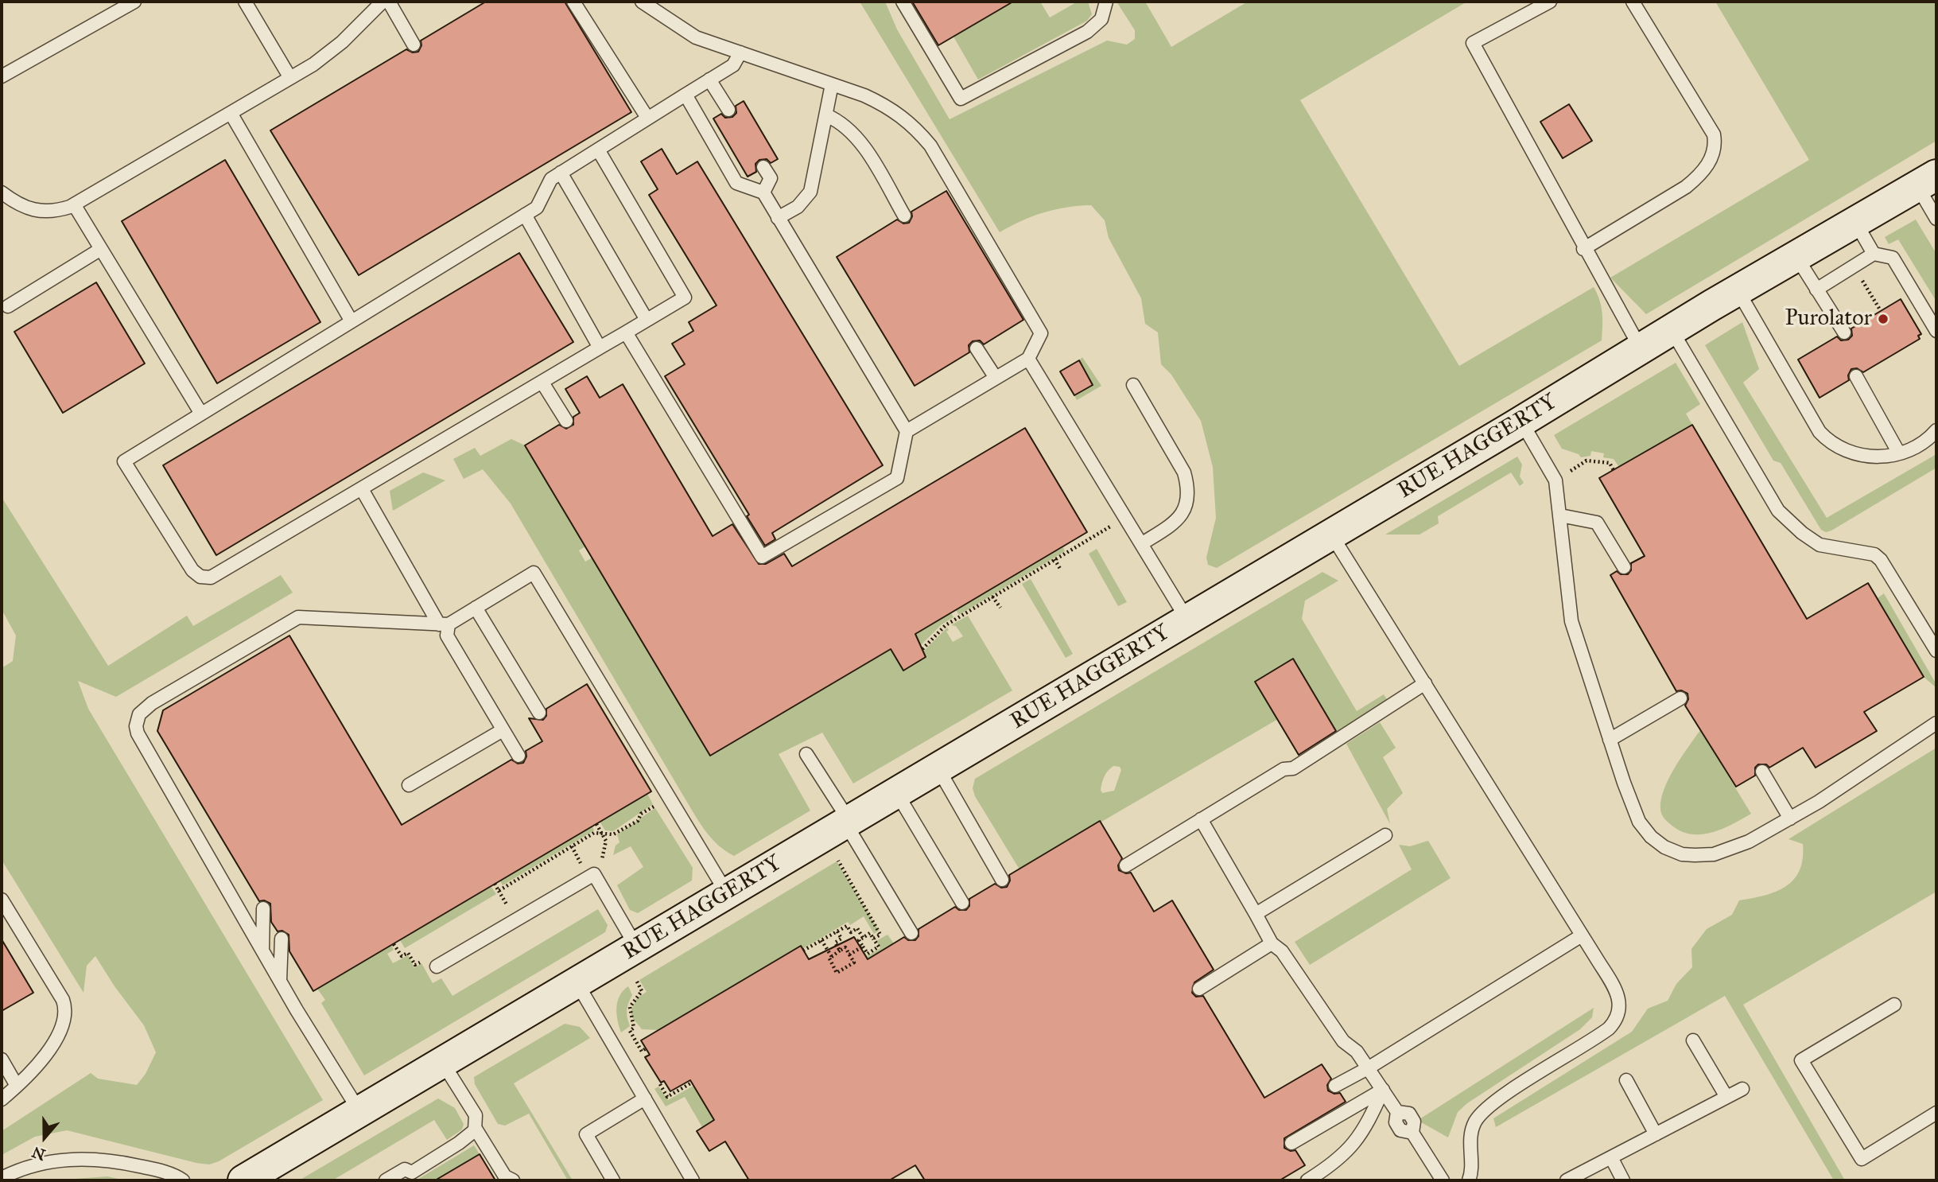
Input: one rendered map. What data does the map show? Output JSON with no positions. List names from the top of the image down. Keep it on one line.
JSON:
{"streets":{"street":["RUE HAGGERTY"]},"places":["Purolator"],"north":"bottom"}
